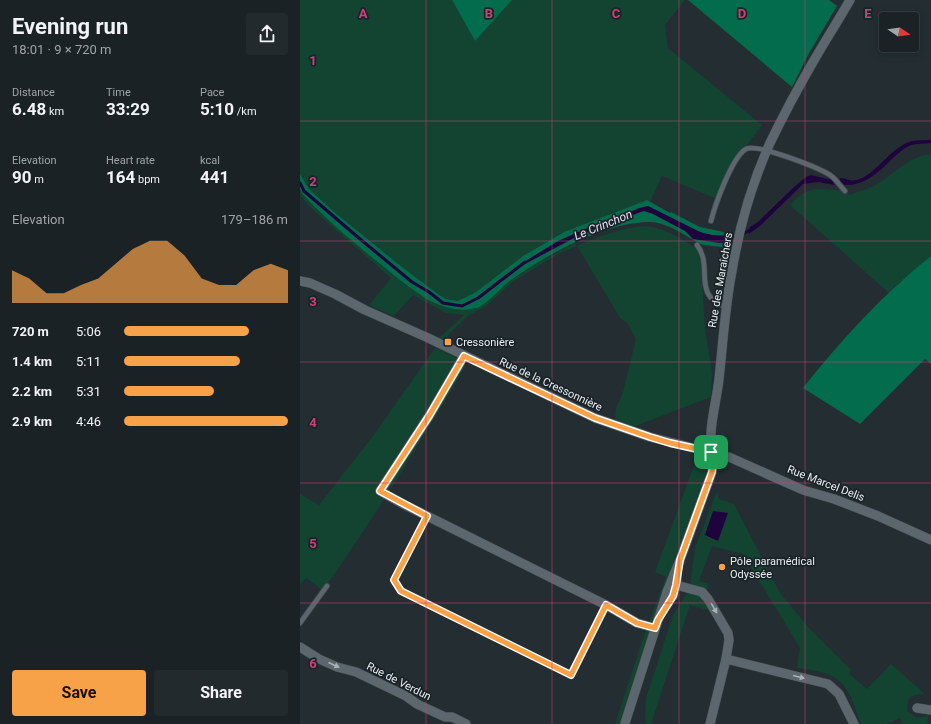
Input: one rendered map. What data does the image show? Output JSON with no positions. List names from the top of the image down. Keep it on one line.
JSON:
{"streets":{"street":["Rue des Maraîchers","Rue de la Cressonnière","Rue Marcel Delis","Rue de Verdun"]},"crossings":[["Rue des Maraîchers","Rue de la Cressonnière"],["Rue des Maraîchers","Rue Marcel Delis"],["Rue de la Cressonnière","Rue Marcel Delis"]],"one_way":["Rue de Verdun"],"water":["Le Crinchon"],"places":{"transit":["Cressonière"],"other":["Pôle paramédical Odyssée"]},"north":"right","page":{"heading":["Evening run","18:01 · 9 × 720 m"],"stats":[["Distance","6.48 km"],["Time","33:29"],["Pace","5:10 /km"],["Elevation","90 m"],["Heart rate","164 bpm"],["kcal","441"]],"chart":["Elevation","179–186 m"],"list":[{"name":"720 m","note":"5:06"},{"name":"1.4 km","note":"5:11"},{"name":"2.2 km","note":"5:31"},{"name":"2.9 km","note":"4:46"}],"buttons":["Save","Share"]},"grid":{"columns":["A","B","C","D","E"],"rows":["1","2","3","4","5","6"]}}
